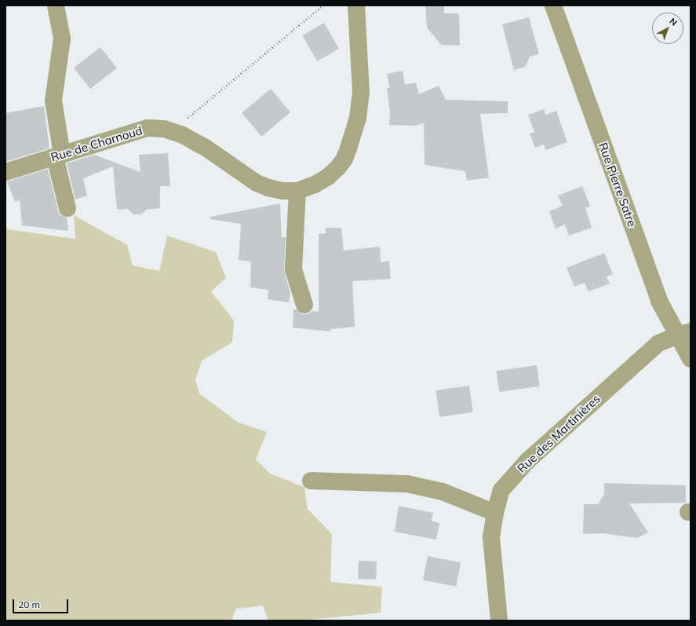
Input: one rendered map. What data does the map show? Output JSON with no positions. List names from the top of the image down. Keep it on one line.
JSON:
{"streets":{"street":["Rue de Charnoud","Rue Pierre Satre","Rue des Martinières"]},"crossings":[["Rue Pierre Satre","Rue des Martinières"]],"scale_bar":"20 m","north":"top right"}
